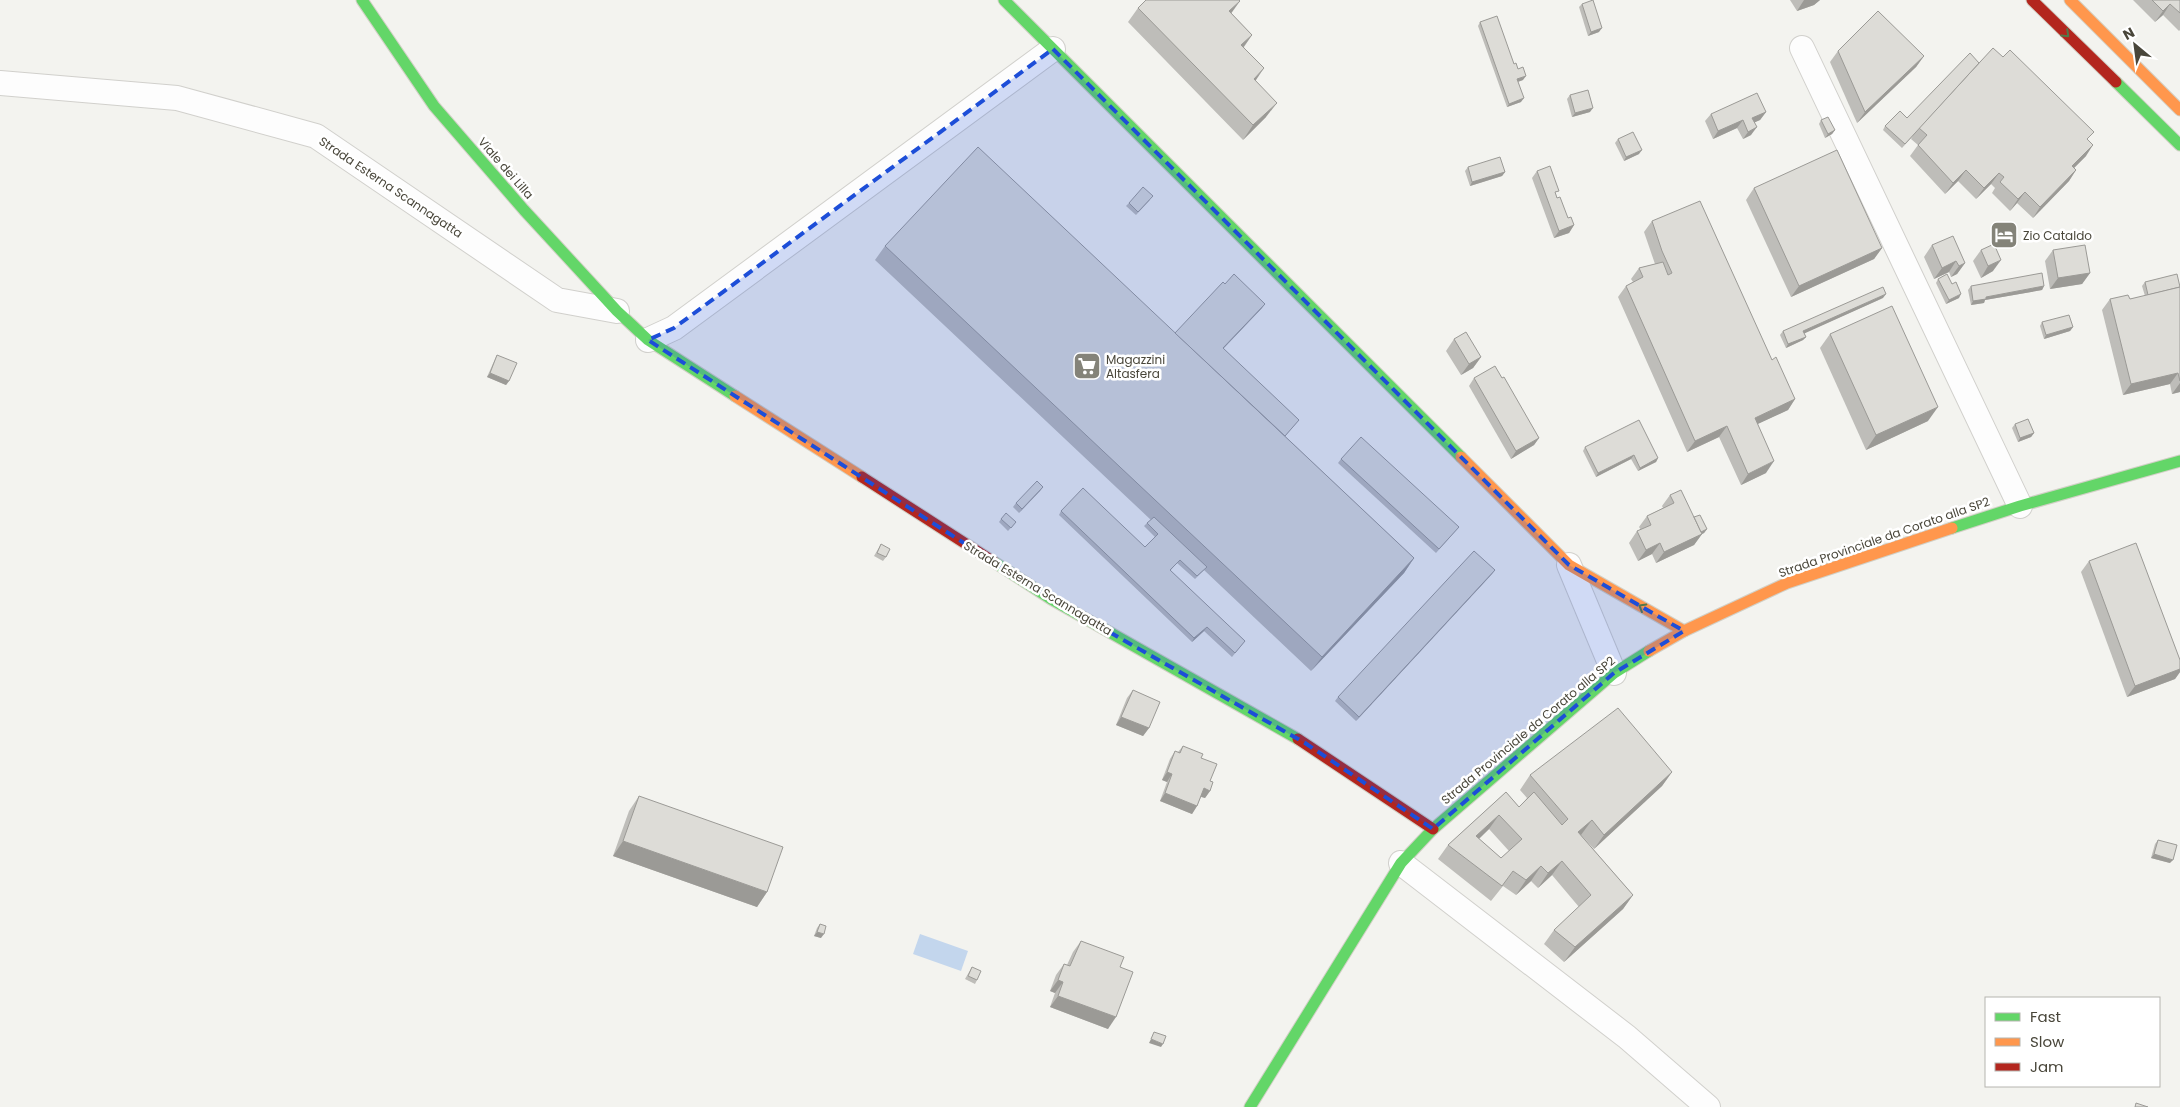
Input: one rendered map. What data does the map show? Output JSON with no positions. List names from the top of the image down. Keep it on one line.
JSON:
{"streets":{"main road":["Viale dei Lilla","Strada Esterna Scannagatta","Strada Provinciale da Corato alla SP2"]},"crossings":[["Viale dei Lilla","Strada Esterna Scannagatta"],["Strada Esterna Scannagatta","Strada Provinciale da Corato alla SP2"]],"places":{"hotel":["Zio Cataldo"],"supermarket":["Magazzini Altasfera"]},"legend":["Fast","Slow","Jam"],"north":"top left"}
